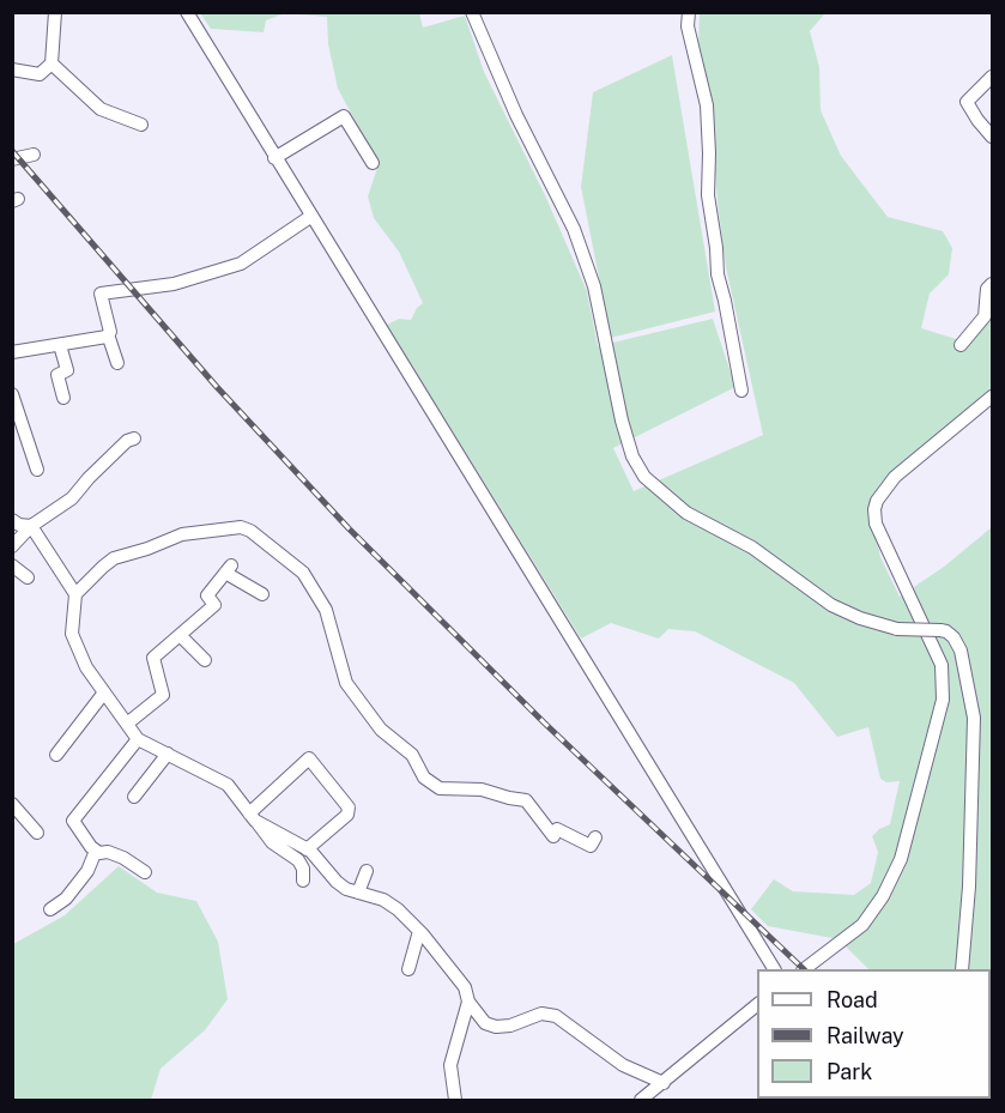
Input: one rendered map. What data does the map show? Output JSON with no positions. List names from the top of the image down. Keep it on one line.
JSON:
{"legend":["Road","Railway","Park"]}
